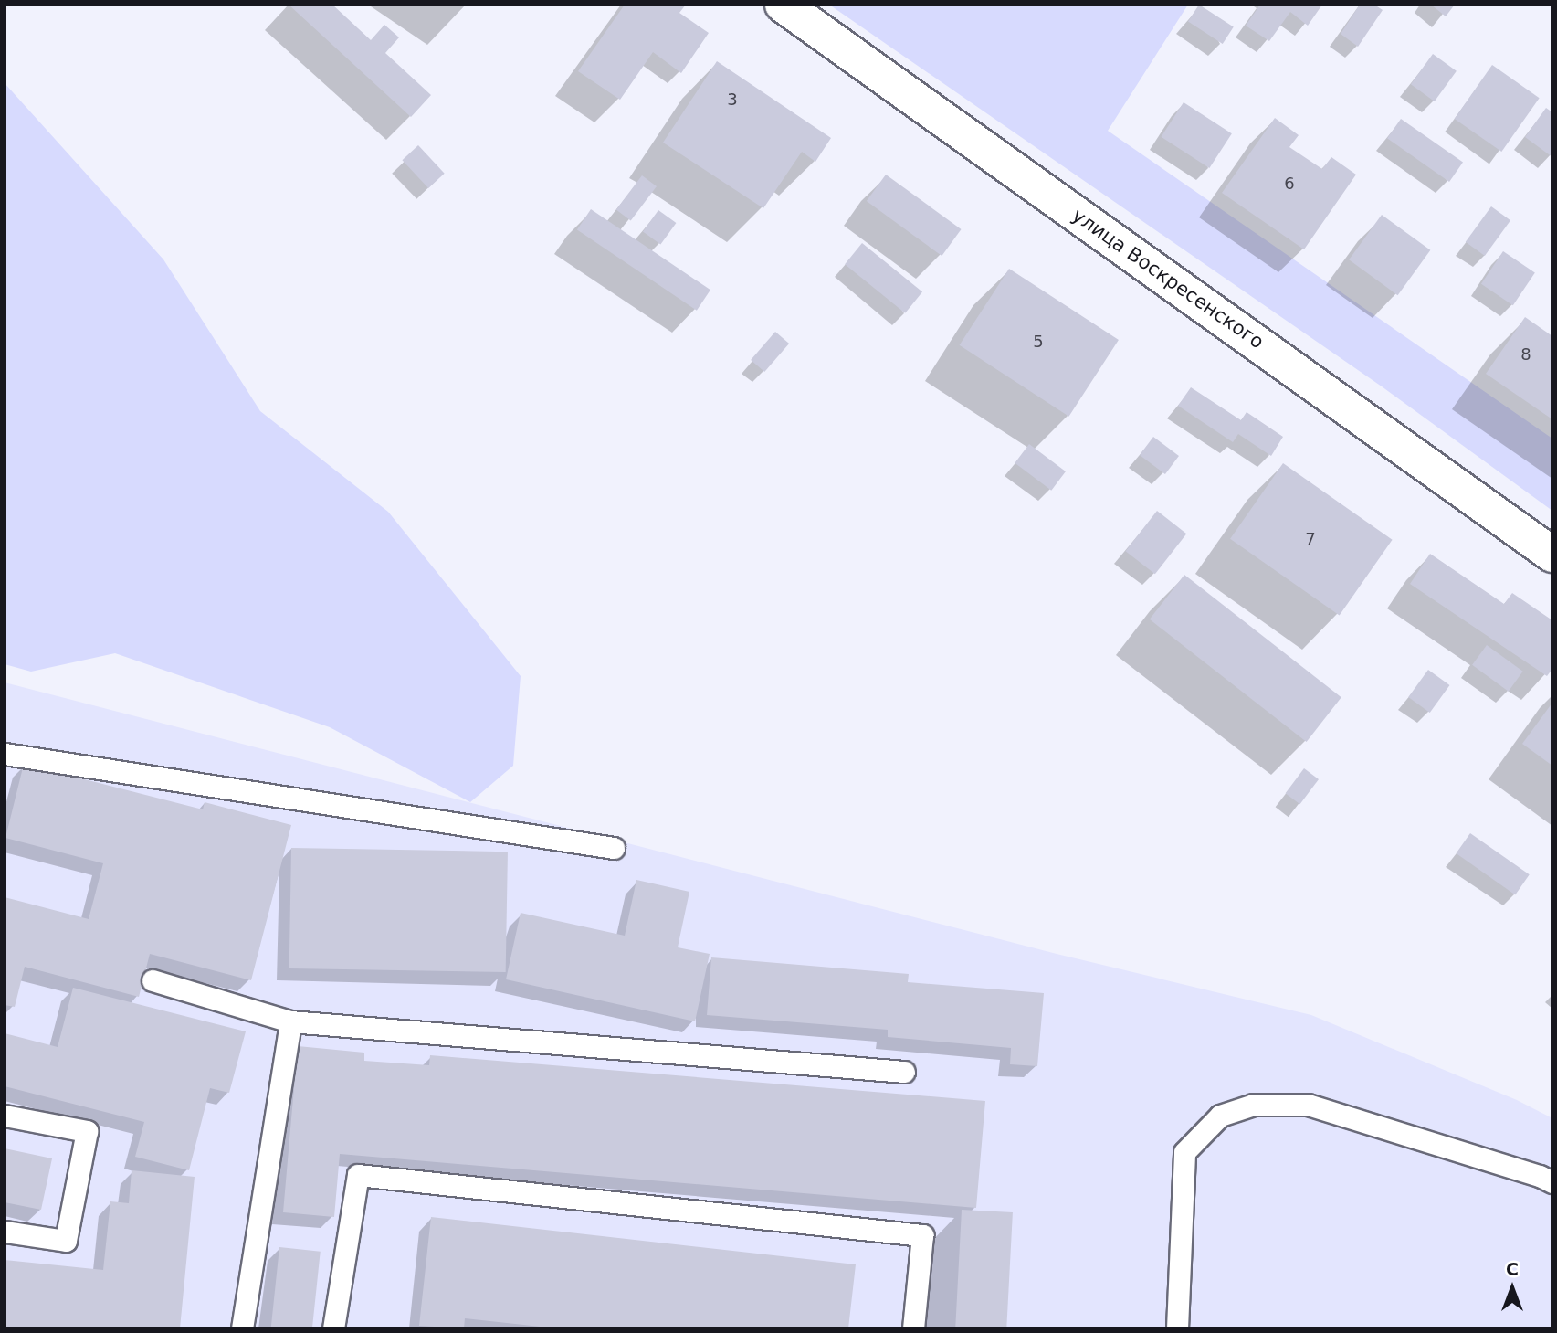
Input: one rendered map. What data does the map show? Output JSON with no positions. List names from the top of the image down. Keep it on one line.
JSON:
{"streets":{"street":["улица Воскресенского"]},"house_numbers":["3","6","5","8","7"],"north":"top"}
